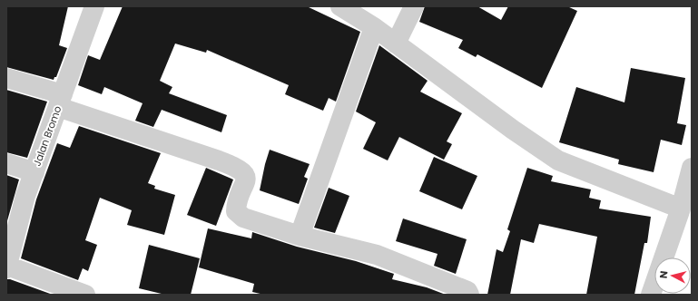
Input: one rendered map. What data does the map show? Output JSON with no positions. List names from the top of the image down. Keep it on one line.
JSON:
{"streets":{"street":["Jalan Bromo"]},"north":"left"}
